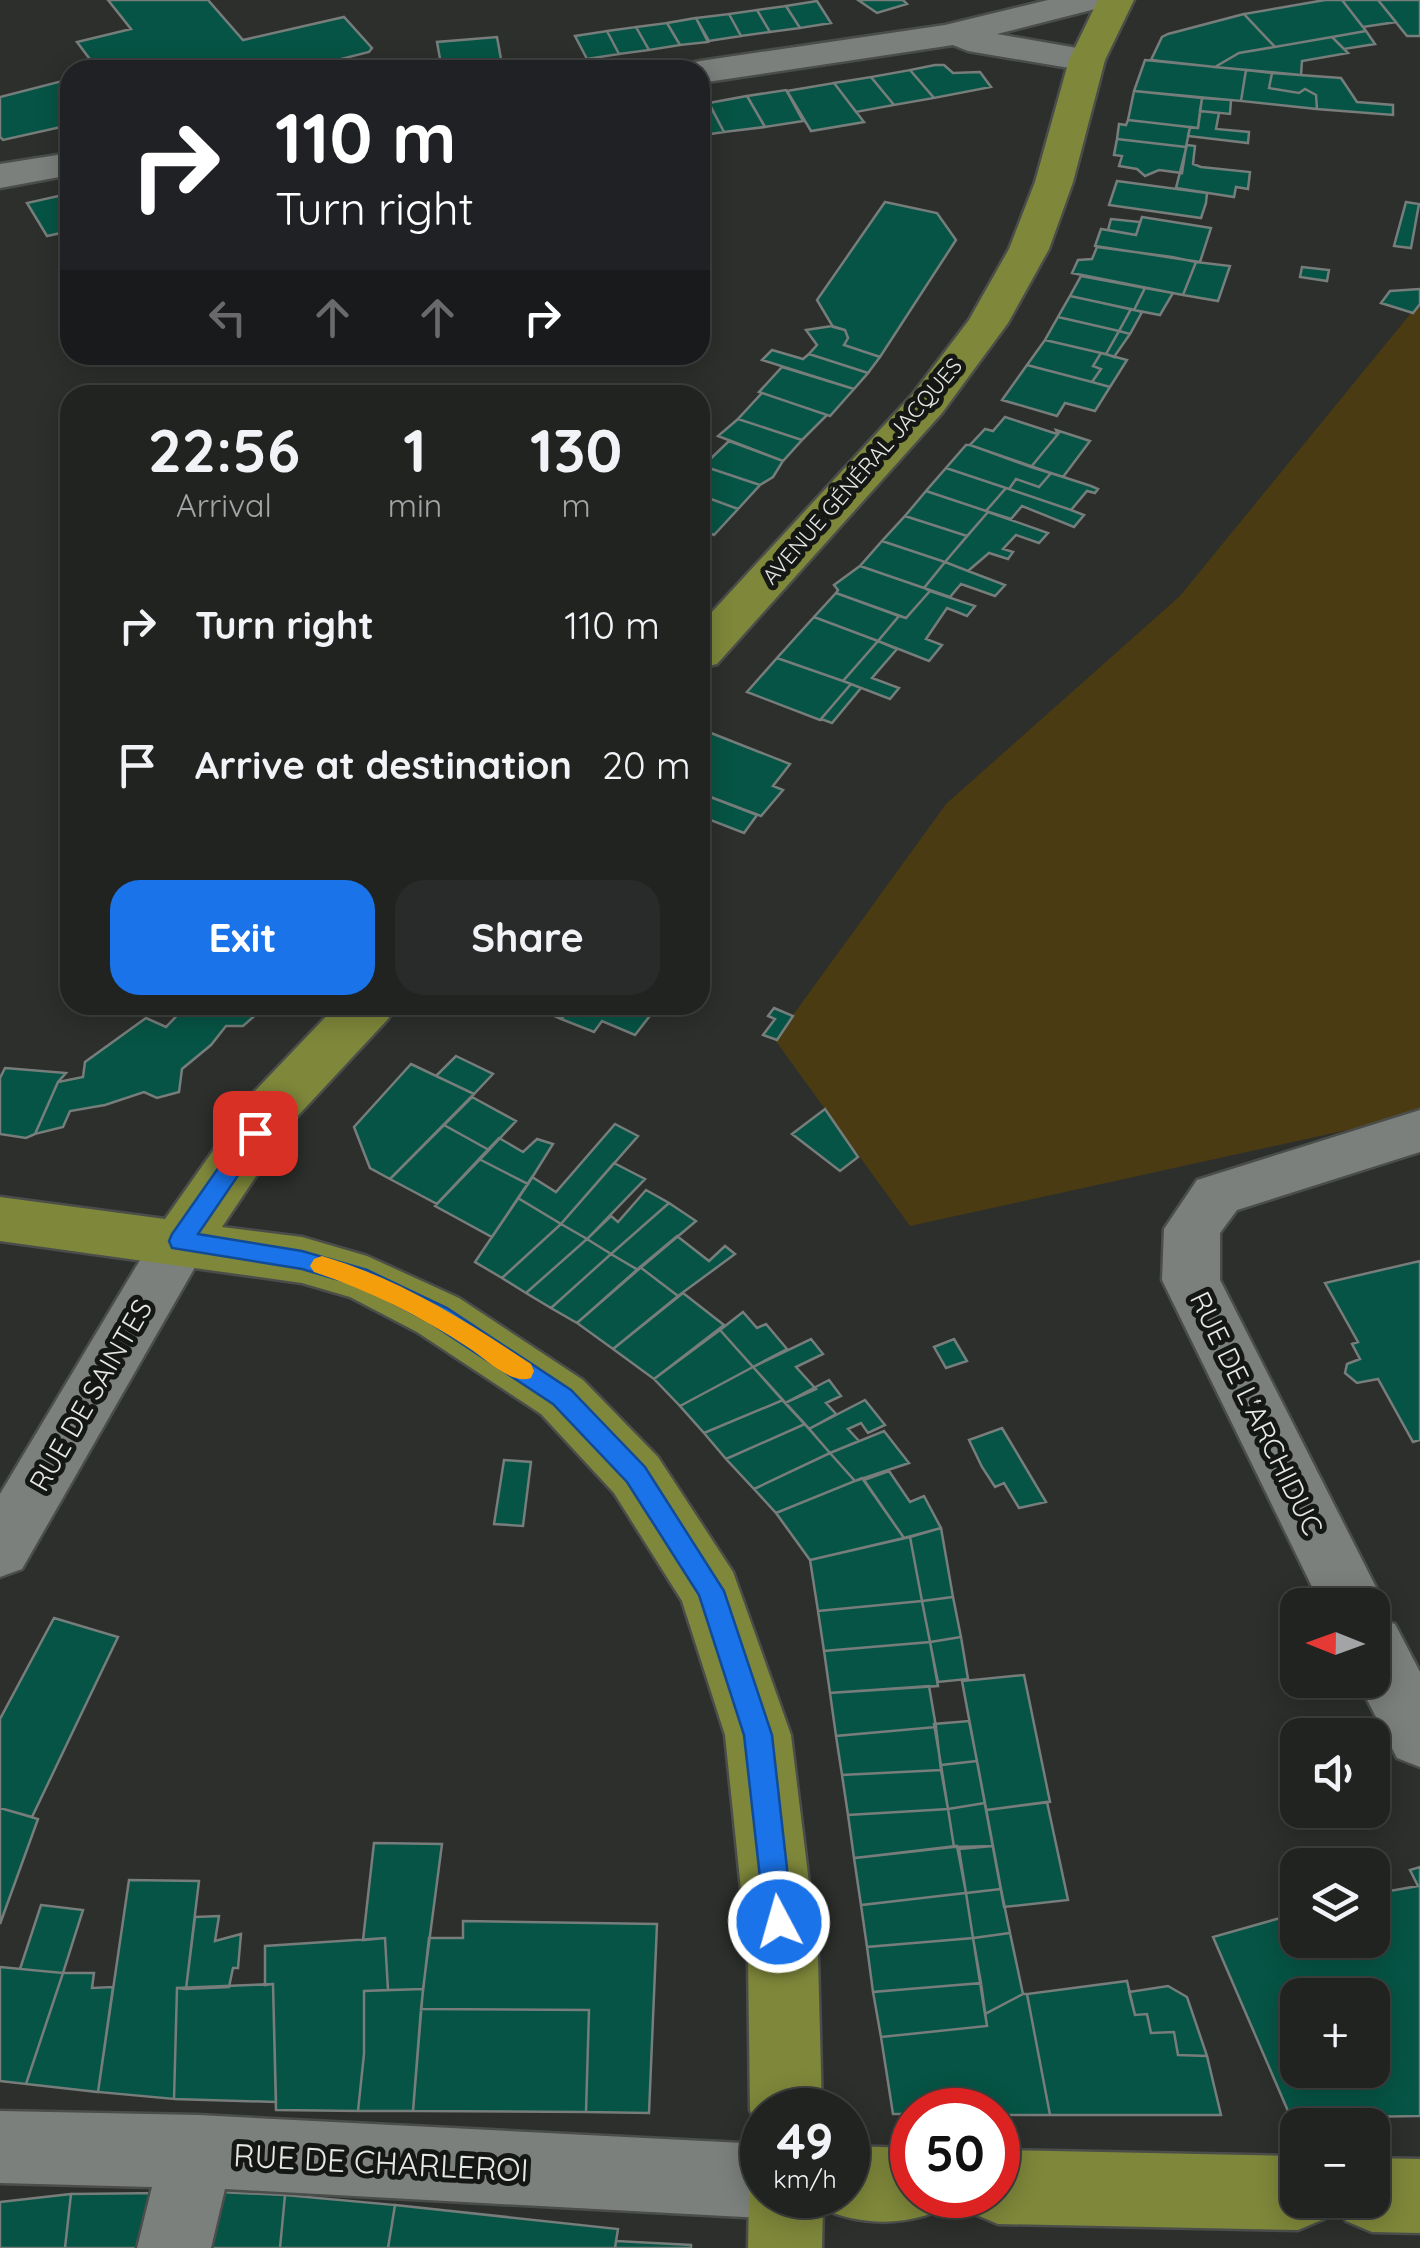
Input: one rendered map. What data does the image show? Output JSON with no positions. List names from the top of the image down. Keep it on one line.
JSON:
{"streets":{"main road":["AVENUE GÉNÉRAL JACQUES"],"street":["RUE DE SAINTES","RUE DE L'ARCHIDUC","RUE DE CHARLEROI"]},"north":"left","page":{"turn":["110 m","Turn right"],"eta":["22:56","Arrival","1","min","130","m"],"list":[{"name":"Turn right","value":"110 m"},{"name":"Arrive at destination","value":"20 m"}],"buttons":["Exit","Share"],"map_buttons":["+","−"],"speed":"49 km/h","limit":"50"}}
